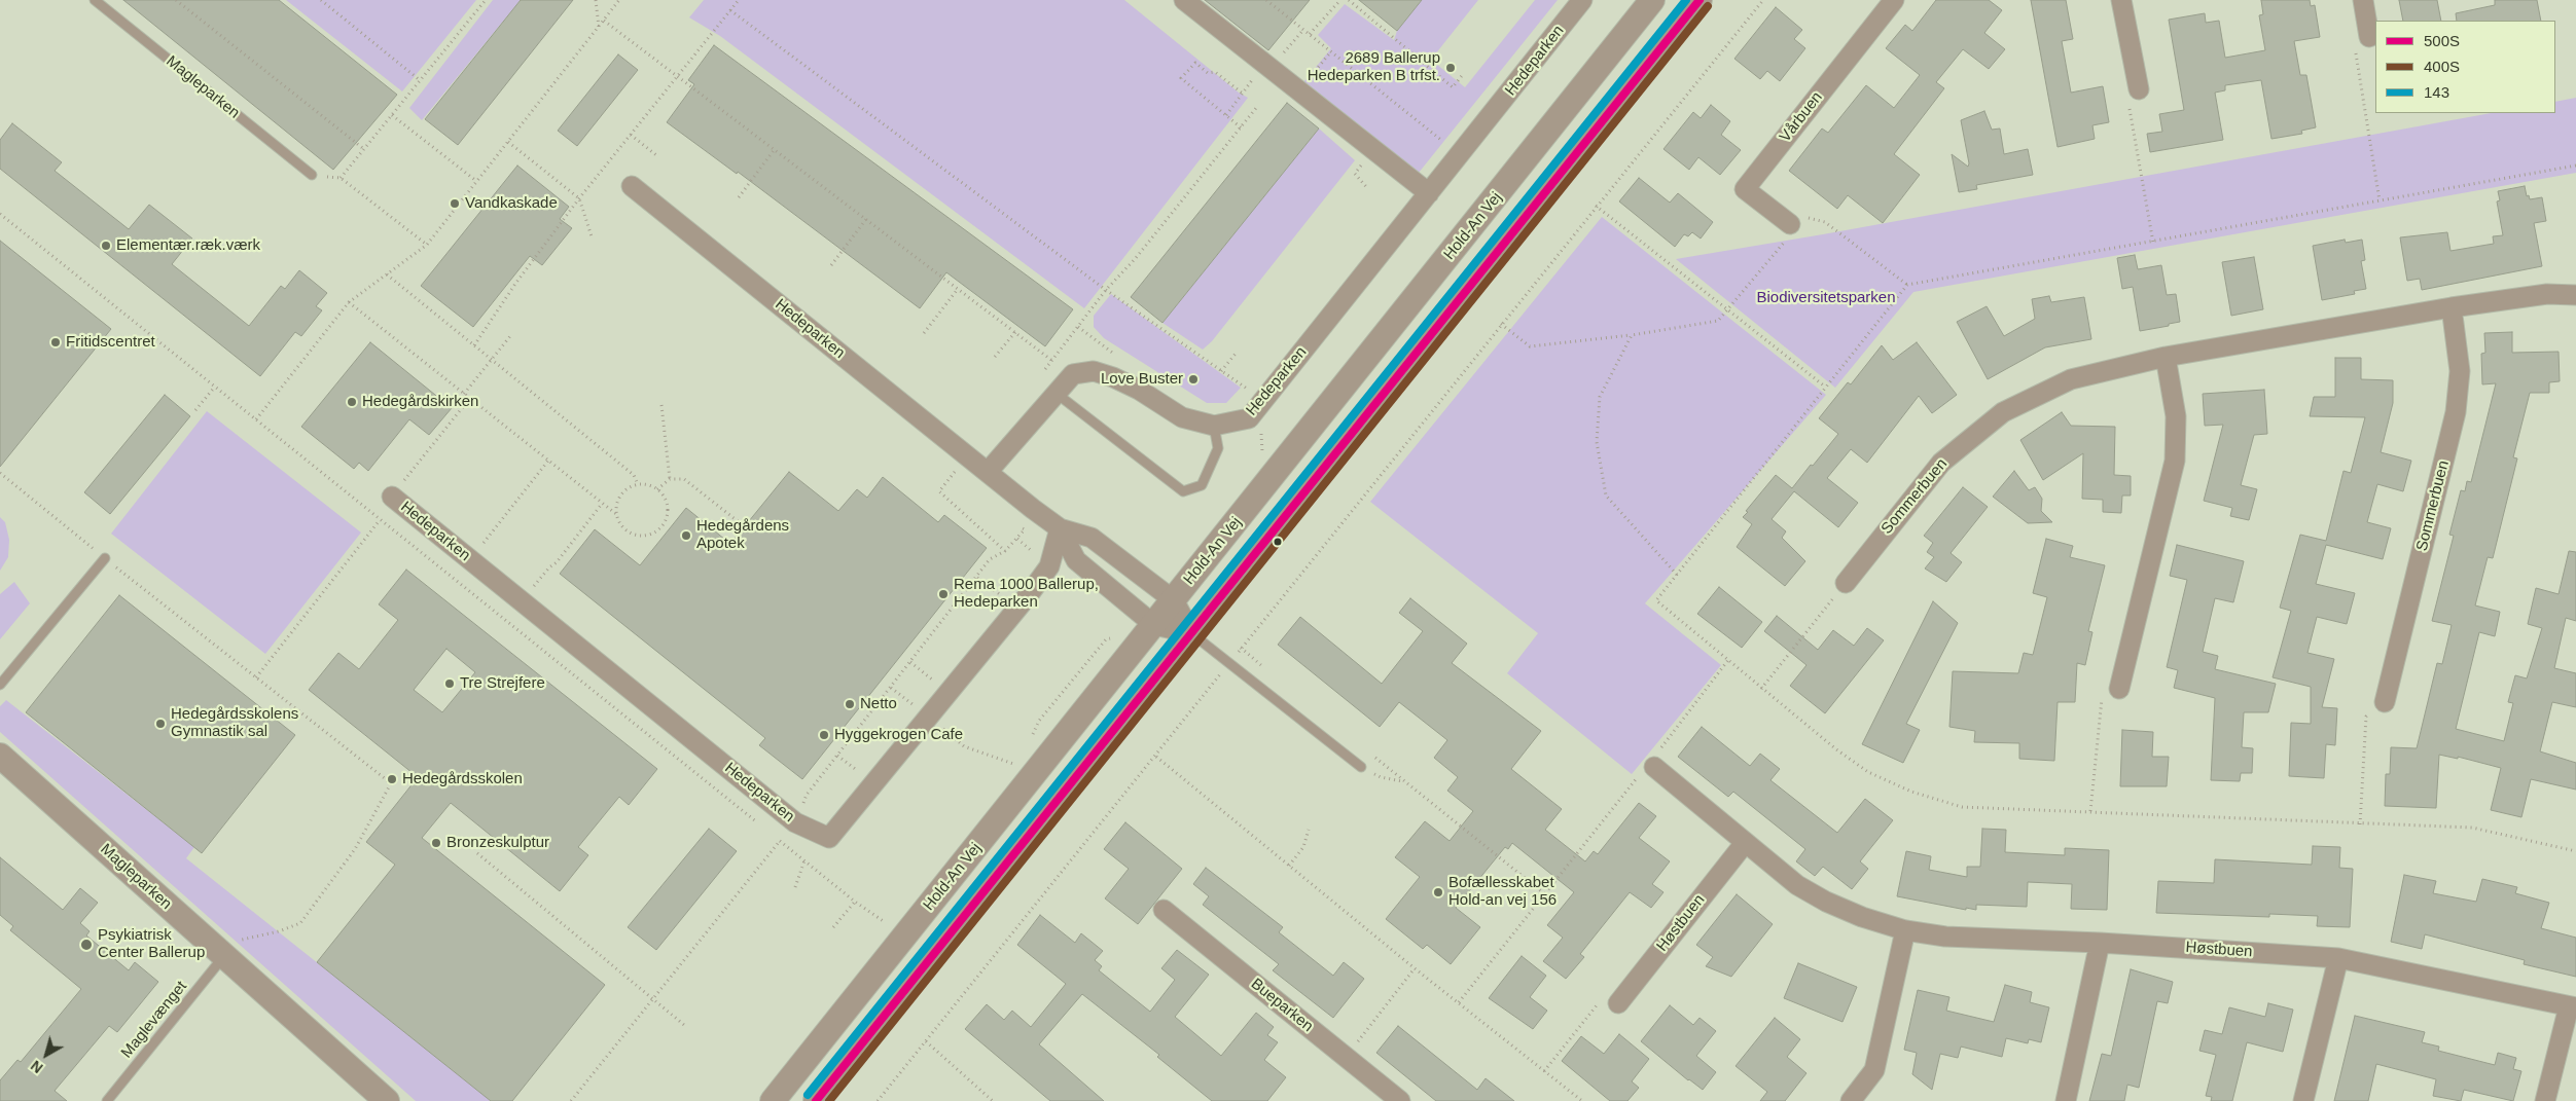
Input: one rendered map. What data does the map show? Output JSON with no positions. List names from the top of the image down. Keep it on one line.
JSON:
{"streets":{"street":["Hedeparken","Magleparken","Vårbuen","Hold-An Vej","Sommerbuen","Høstbuen","Bueparken"],"lane":["Maglevænget"]},"crossings":[["Hedeparken","Hold-An Vej"],["Magleparken","Maglevænget"]],"parks":["Biodiversitetsparken"],"places":["2689 Ballerup Hedeparken B trfst.","Vandkaskade","Elementær.ræk.værk","Fritidscentret","Love Buster","Hedegårdskirken","Hedegårdens Apotek","Rema 1000 Ballerup, Hedeparken","Tre Strejfere","Netto","Hedegårdsskolens Gymnastik sal","Hyggekrogen Cafe","Hedegårdsskolen","Bronzeskulptur","Bofællesskabet Hold-an vej 156","Psykiatrisk Center Ballerup"],"lines":["transit line 500S","transit line 143","transit line 400S"],"legend":["500S","400S","143"],"north":"bottom left"}
